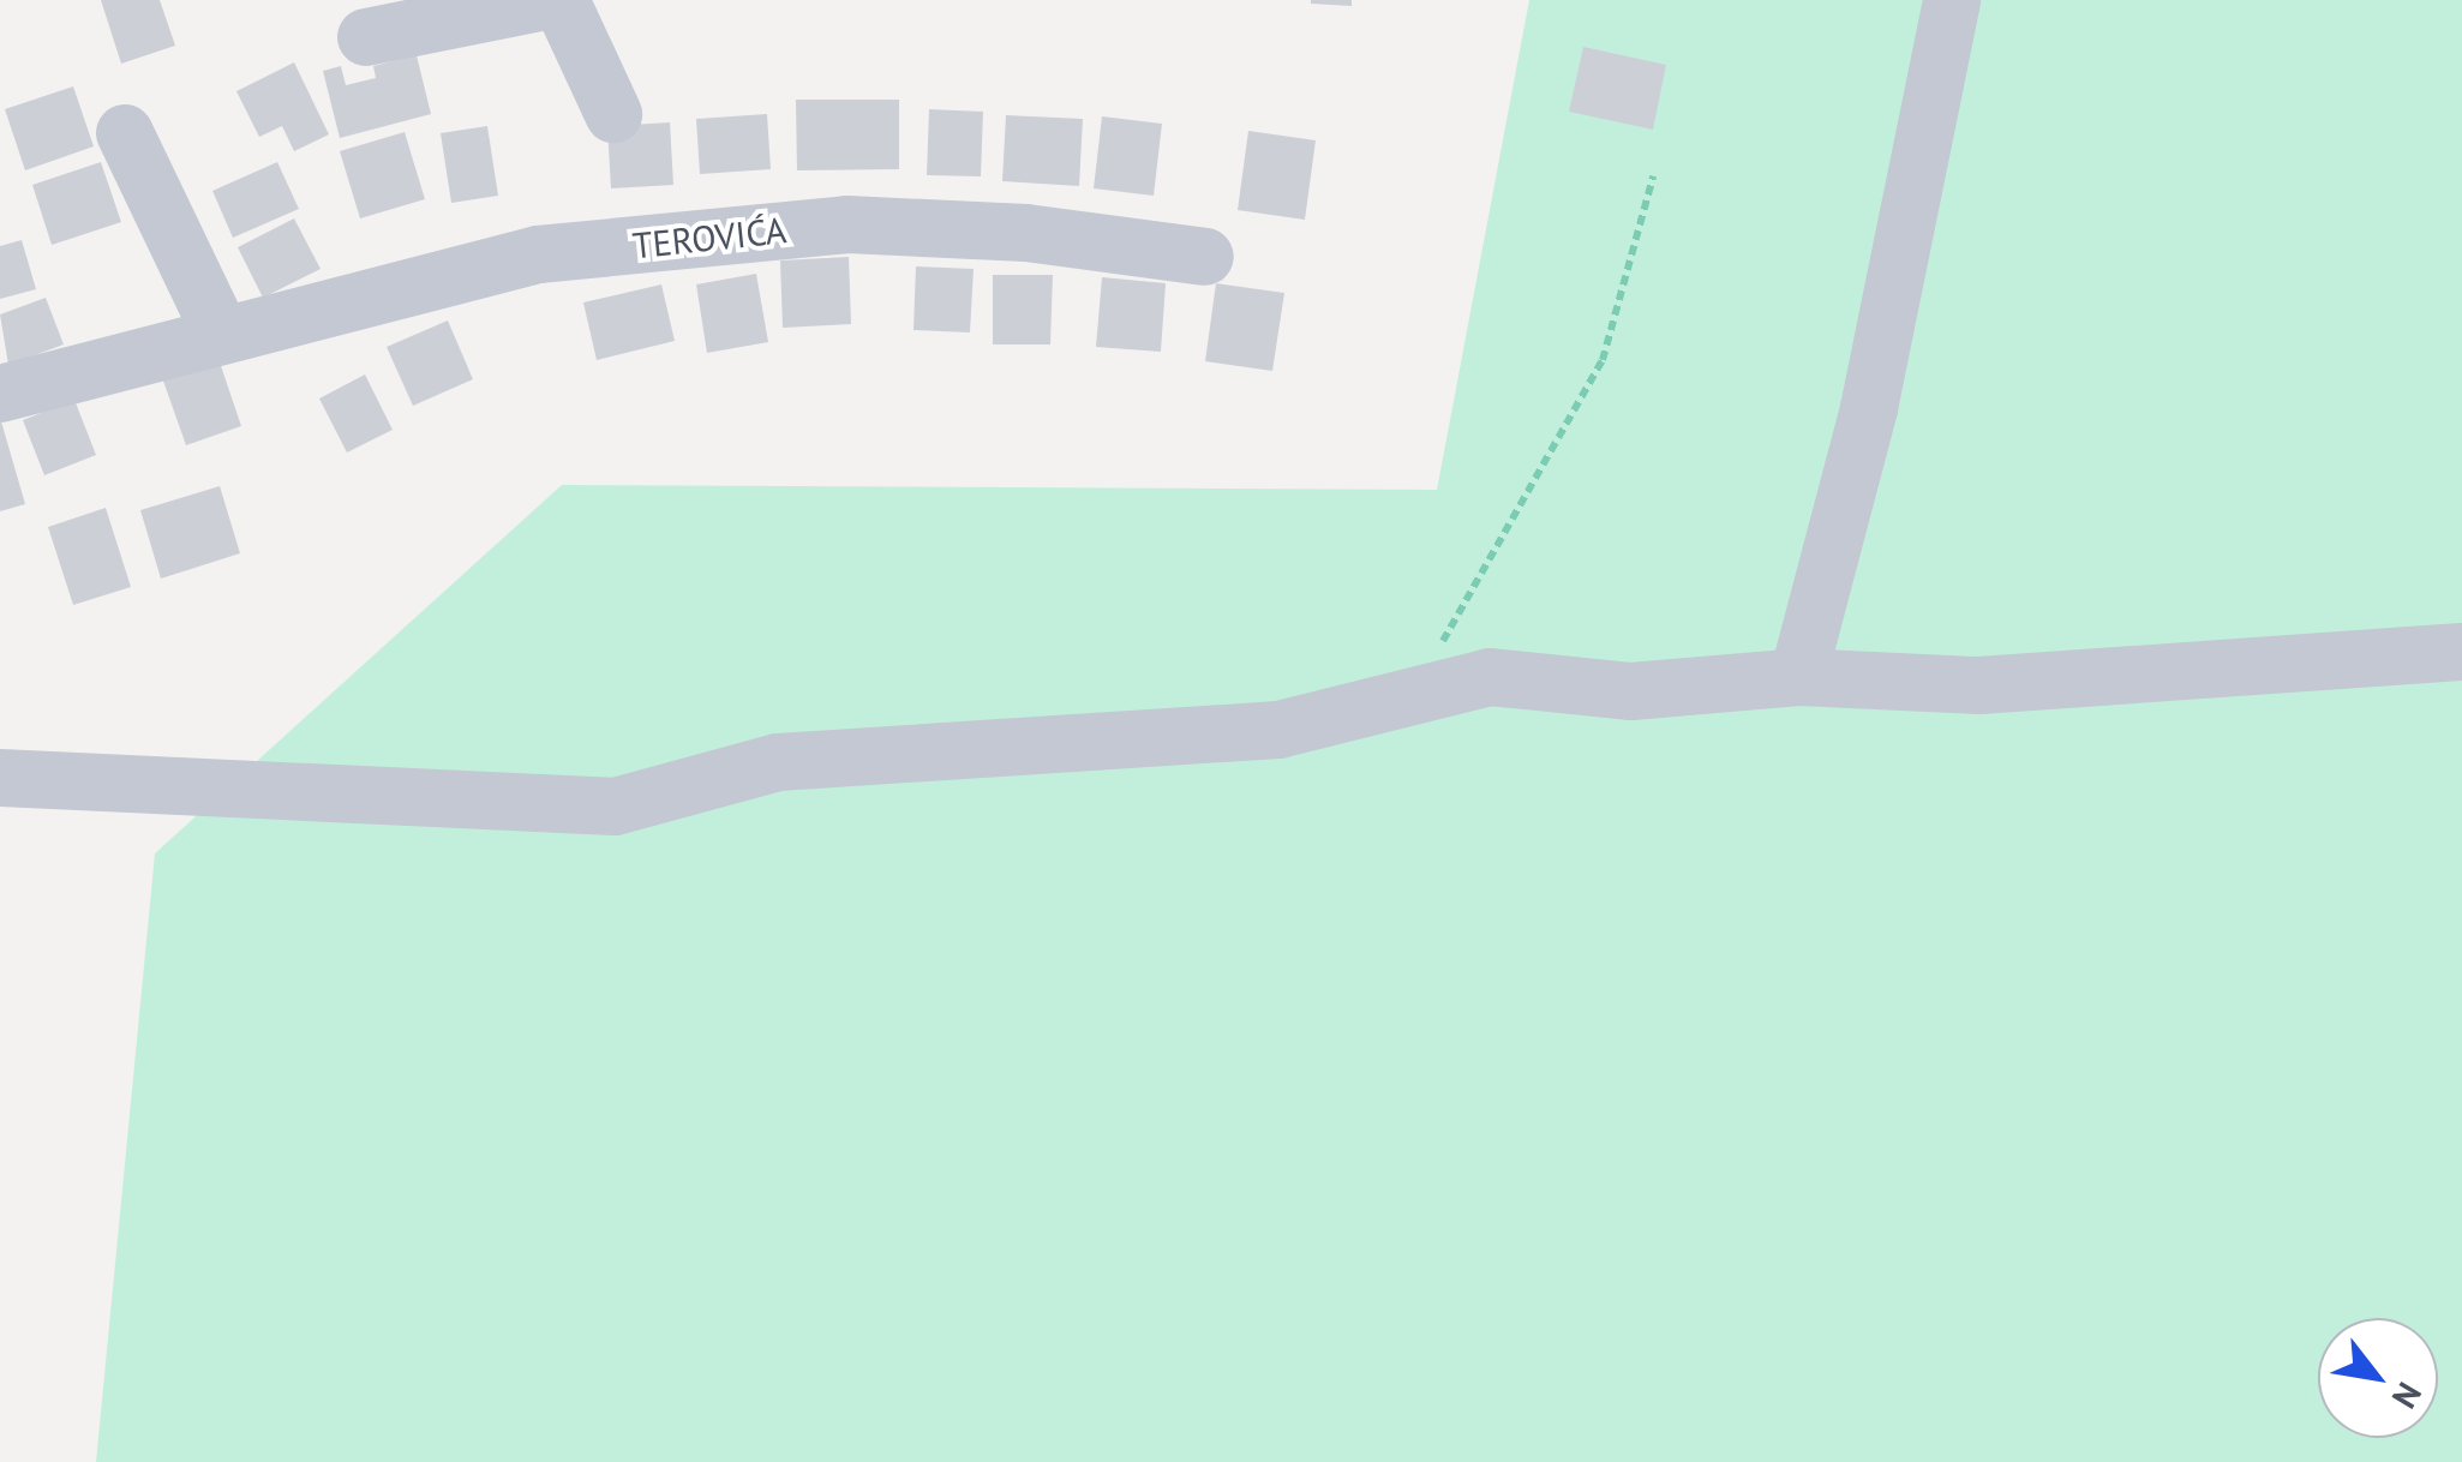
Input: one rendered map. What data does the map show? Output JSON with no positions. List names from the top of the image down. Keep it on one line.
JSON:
{"streets":{"street":["TEROVIĆA"]},"north":"bottom right"}
